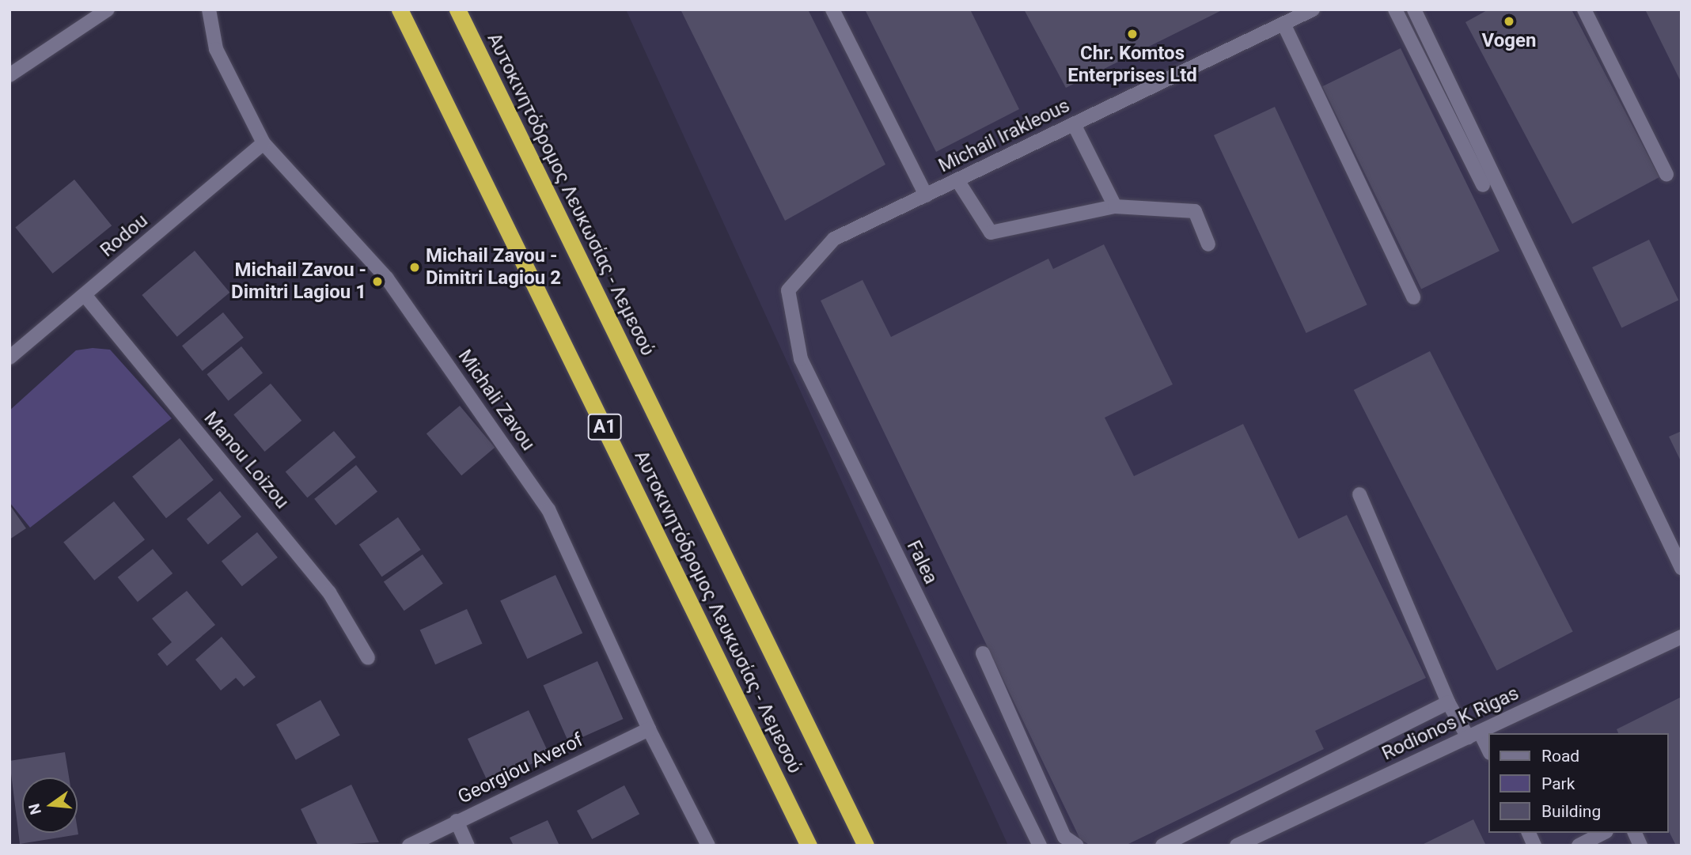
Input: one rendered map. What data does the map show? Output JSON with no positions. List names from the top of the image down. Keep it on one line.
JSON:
{"streets":{"highway":["Αυτοκινητόδρομος Λευκωσίας - Λεμεσού","A1"],"street":["Michail Irakleous","Rodou","Michali Zavou","Manou Loizou","Falea","Rodionos K Rigas","Georgiou Averof"]},"crossings":[["Michail Irakleous","Falea"],["Rodou","Michali Zavou"],["Rodou","Manou Loizou"],["Michali Zavou","Georgiou Averof"]],"places":["Vogen","Chr. Komtos Enterprises Ltd","Michail Zavou - Dimitri Lagiou 2","Michail Zavou - Dimitri Lagiou 1"],"legend":["Road","Park","Building"],"north":"left"}
